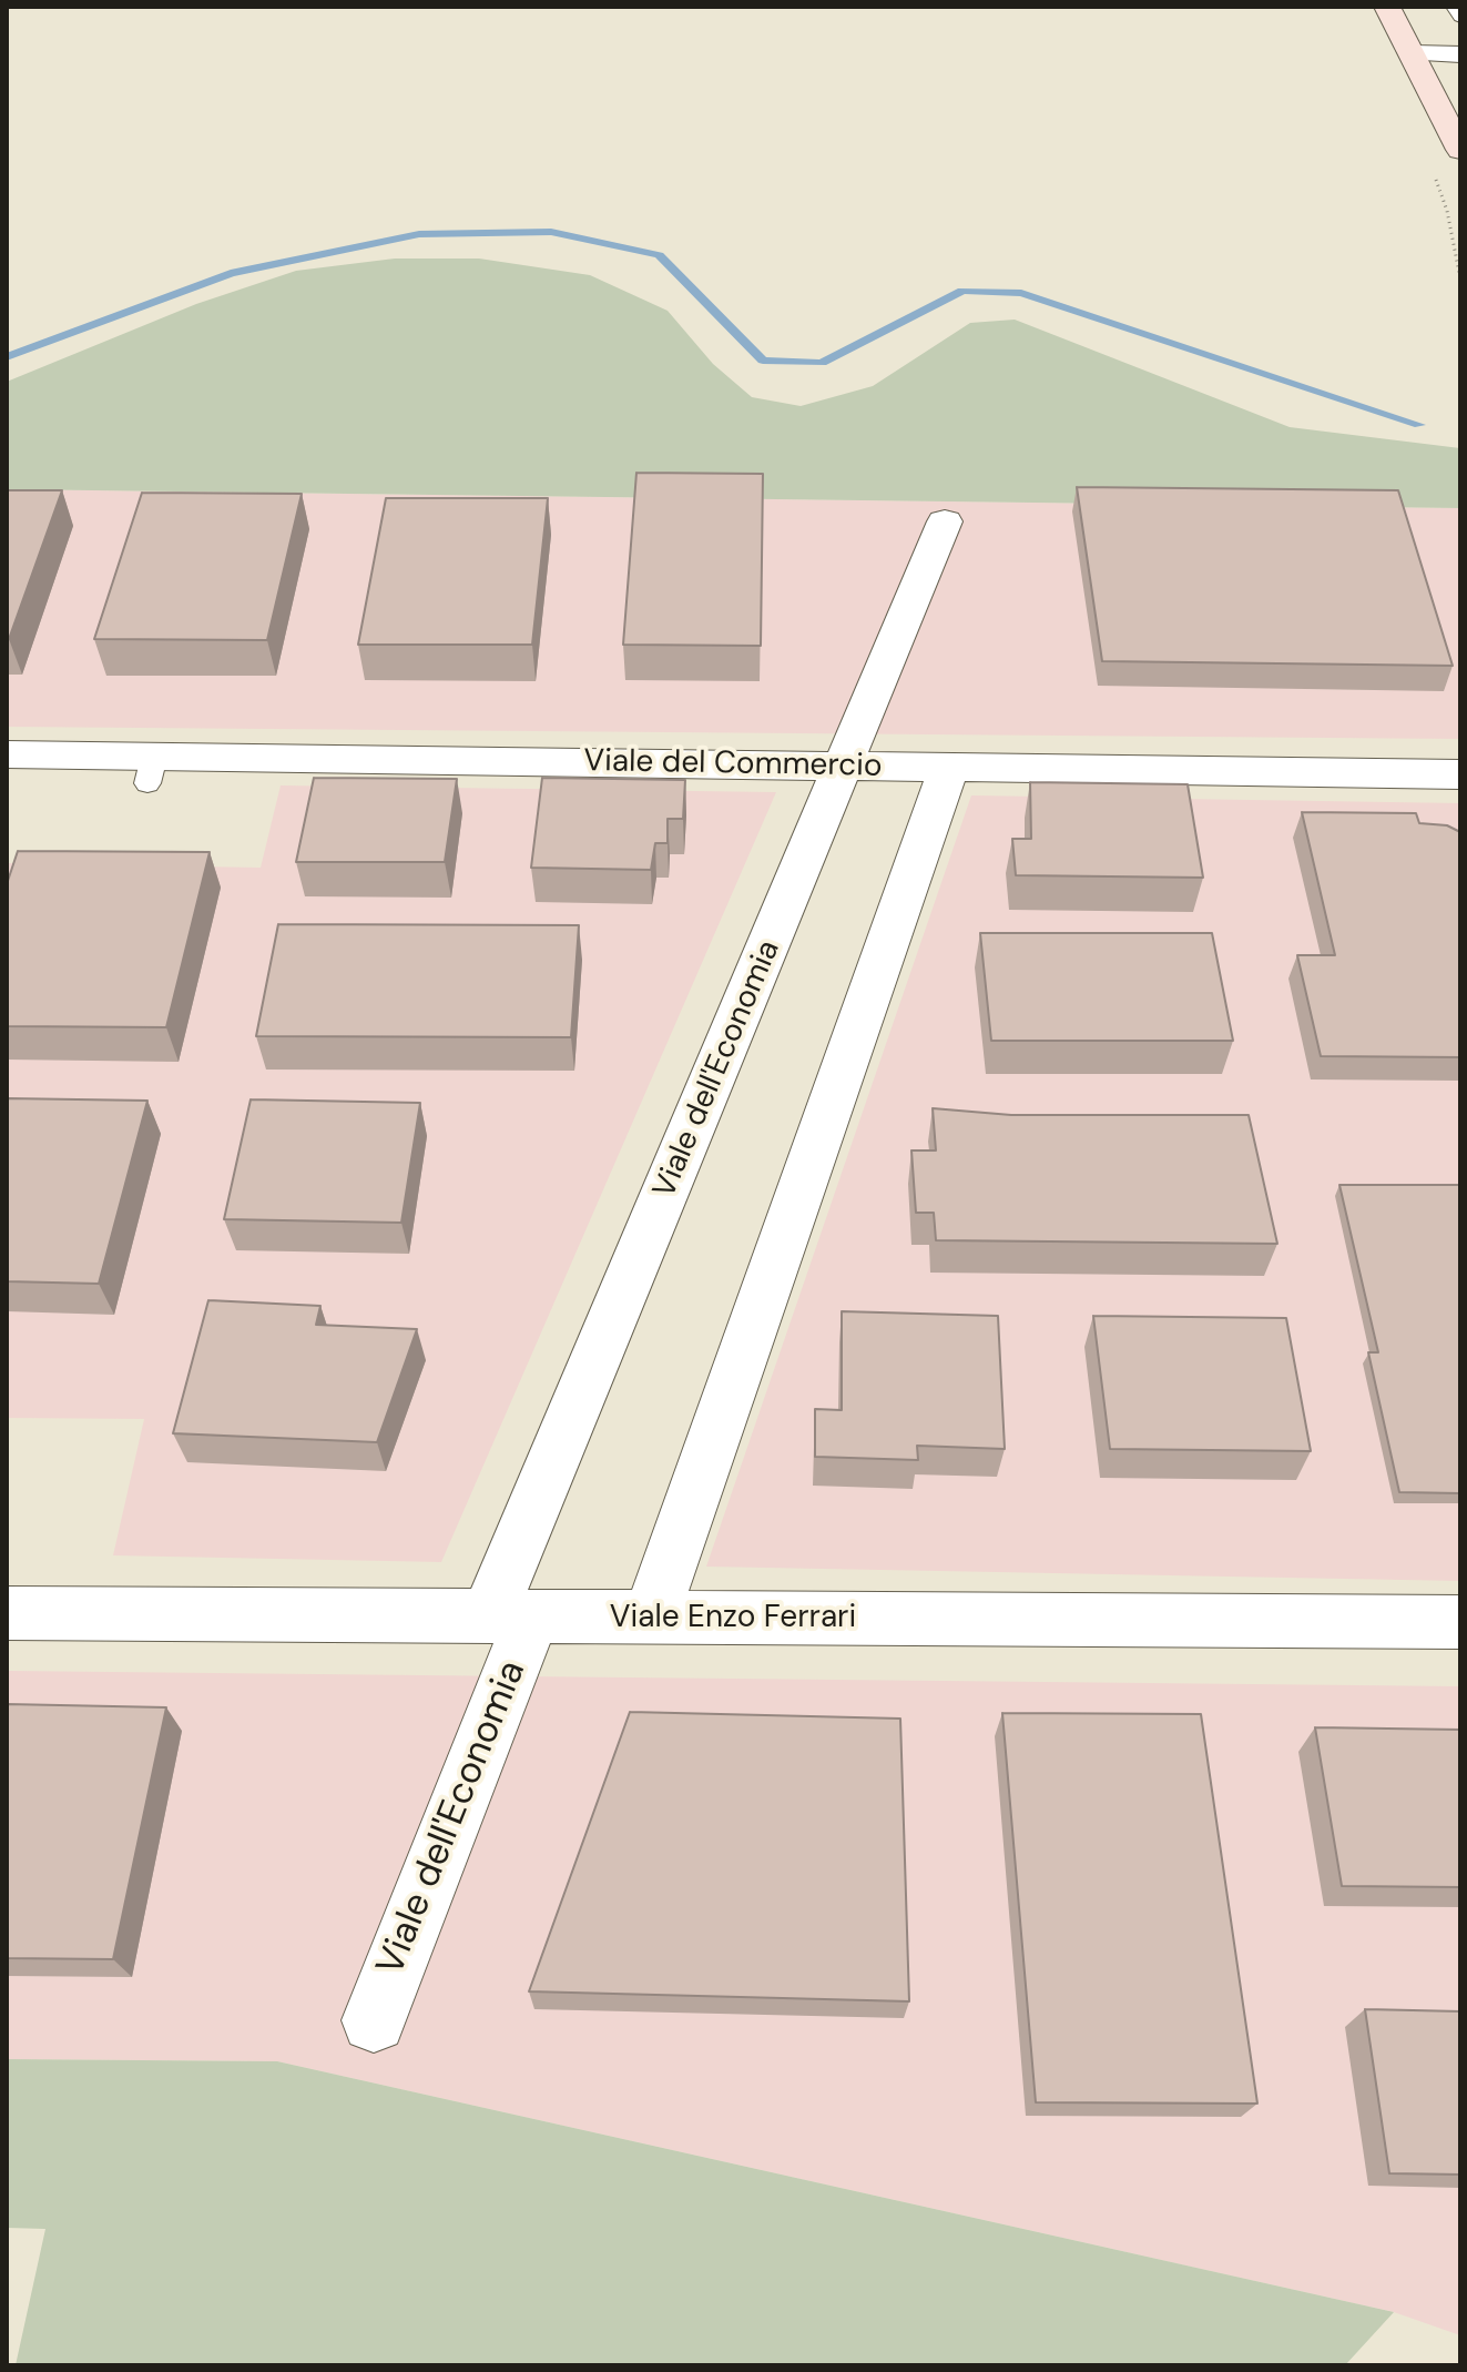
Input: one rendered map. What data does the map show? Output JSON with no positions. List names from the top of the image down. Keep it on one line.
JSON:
{"streets":{"street":["Viale del Commercio","Viale dell'Economia","Viale Enzo Ferrari"]},"crossings":[["Viale del Commercio","Viale dell'Economia"],["Viale dell'Economia","Viale Enzo Ferrari"]]}
